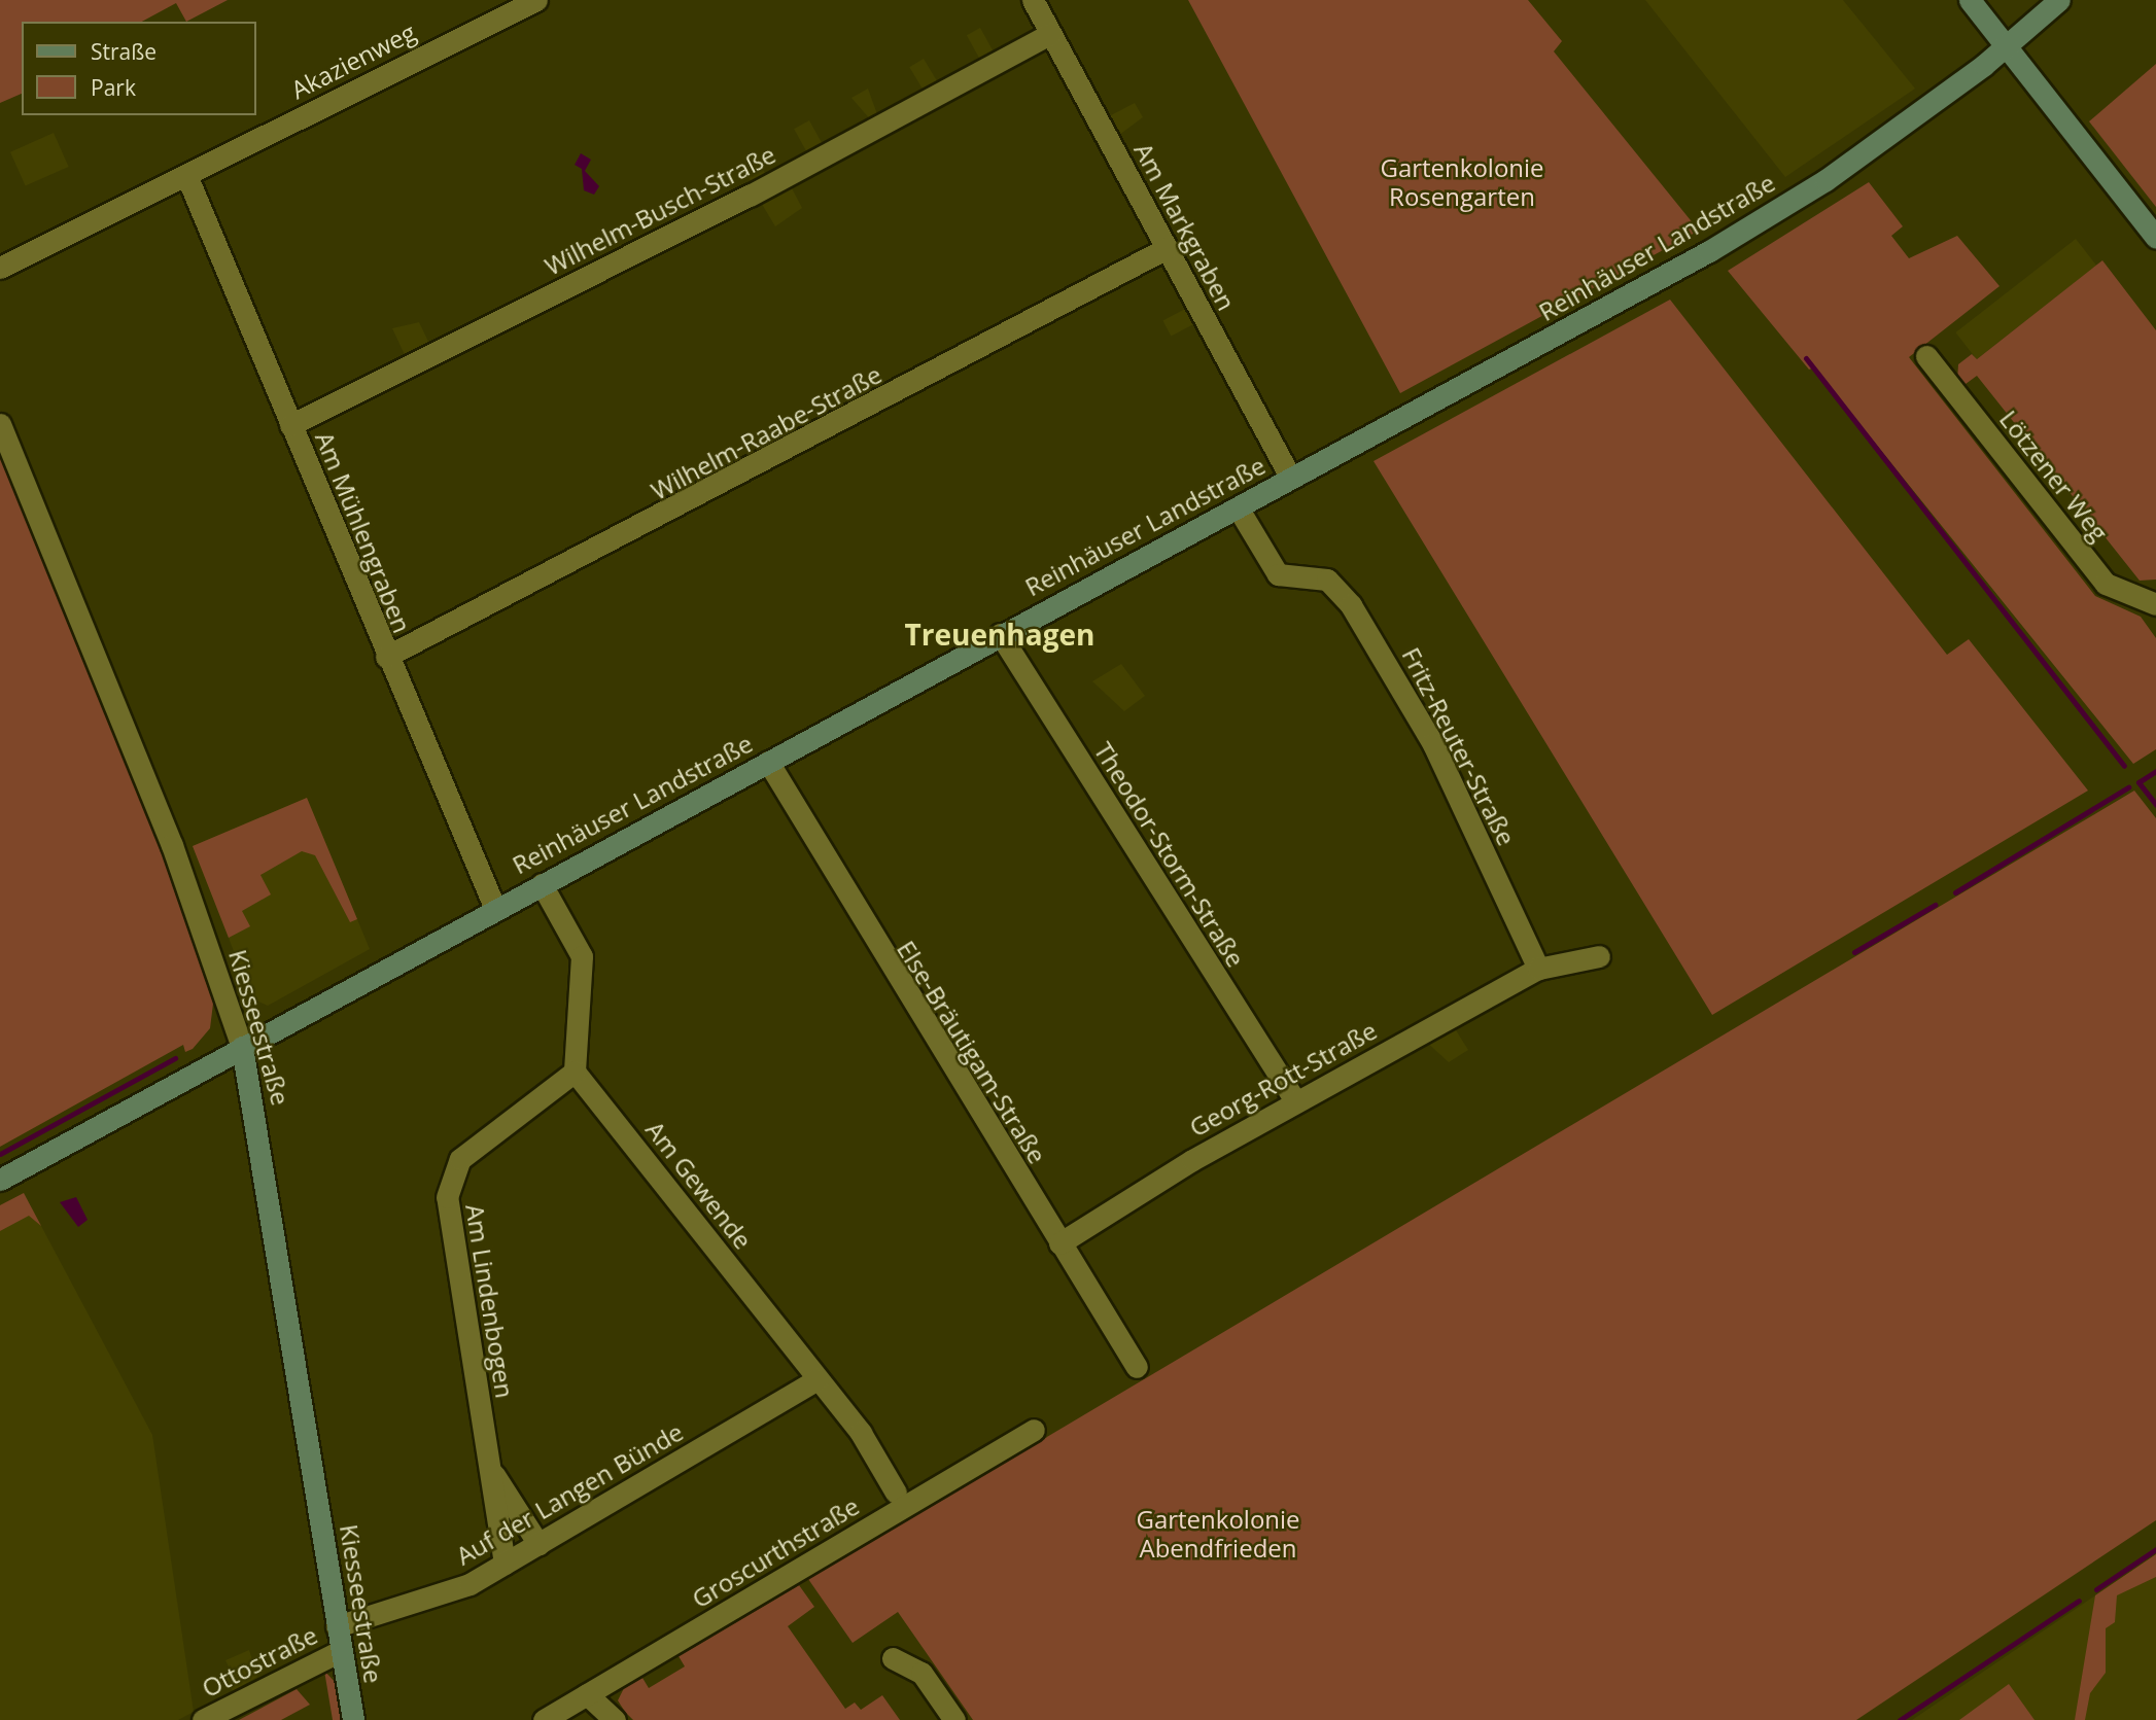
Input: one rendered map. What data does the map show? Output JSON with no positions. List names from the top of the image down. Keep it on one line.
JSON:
{"streets":{"main road":["Reinhäuser Landstraße","Kiesseestraße"],"street":["Akazienweg","Wilhelm-Busch-Straße","Am Markgraben","Wilhelm-Raabe-Straße","Lötzener Weg","Am Mühlengraben","Fritz-Reuter-Straße","Theodor-Storm-Straße","Else-Bräutigam-Straße","Georg-Rott-Straße","Am Gewende","Am Lindenbogen","Auf der Langen Bünde","Groscurthstraße","Ottostraße"]},"crossings":[["Akazienweg","Am Mühlengraben"],["Wilhelm-Busch-Straße","Am Markgraben"],["Wilhelm-Busch-Straße","Am Mühlengraben"],["Am Markgraben","Reinhäuser Landstraße"],["Am Markgraben","Wilhelm-Raabe-Straße"],["Reinhäuser Landstraße","Am Mühlengraben"],["Reinhäuser Landstraße","Fritz-Reuter-Straße"],["Reinhäuser Landstraße","Theodor-Storm-Straße"],["Reinhäuser Landstraße","Kiesseestraße"],["Reinhäuser Landstraße","Else-Bräutigam-Straße"],["Wilhelm-Raabe-Straße","Am Mühlengraben"],["Fritz-Reuter-Straße","Georg-Rott-Straße"],["Theodor-Storm-Straße","Georg-Rott-Straße"],["Kiesseestraße","Auf der Langen Bünde"],["Kiesseestraße","Ottostraße"],["Else-Bräutigam-Straße","Georg-Rott-Straße"],["Am Gewende","Am Lindenbogen"],["Am Gewende","Auf der Langen Bünde"],["Am Lindenbogen","Auf der Langen Bünde"]],"districts":["Treuenhagen"],"parks":["Gartenkolonie Rosengarten","Gartenkolonie Abendfrieden"],"legend":["Straße","Park"]}
